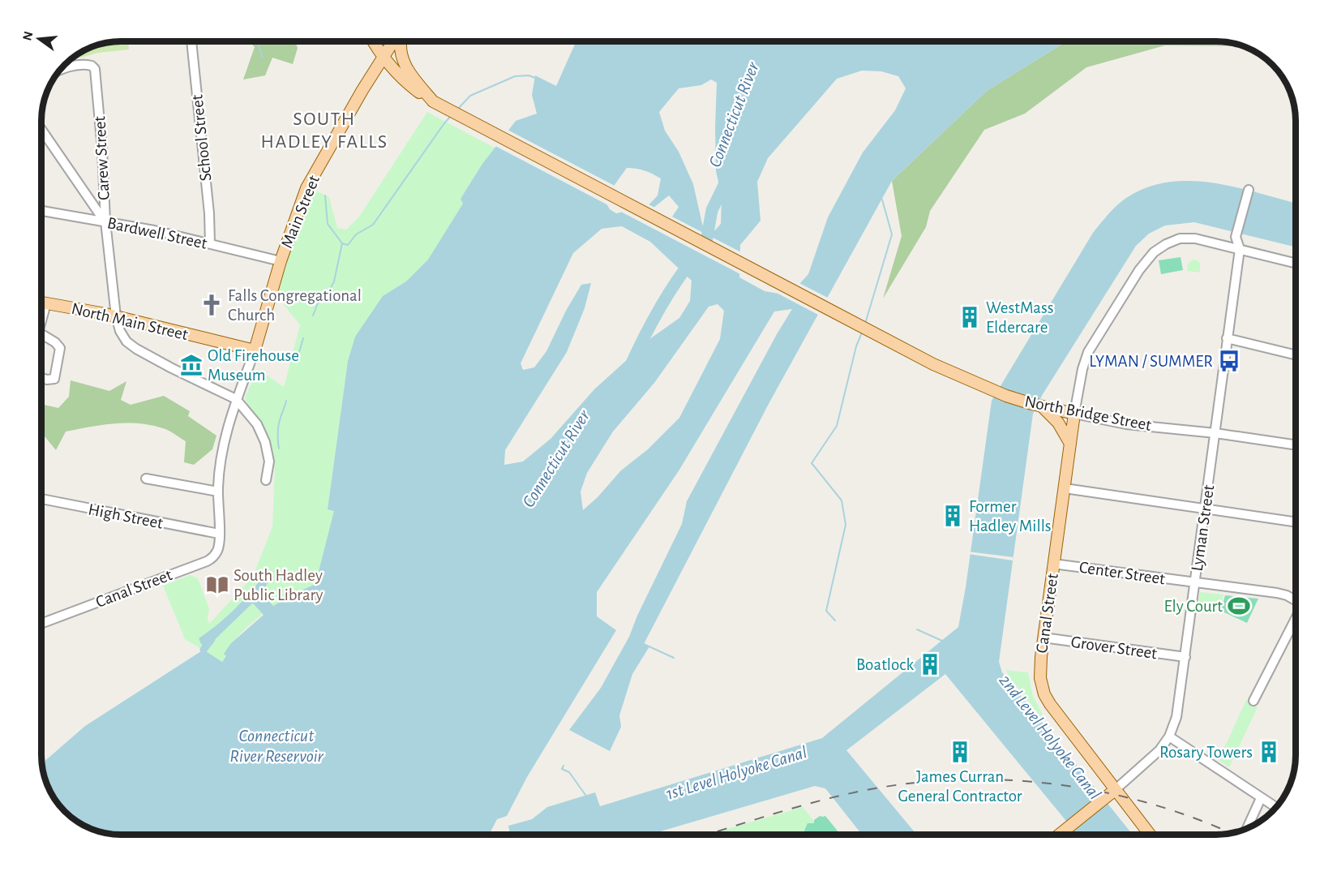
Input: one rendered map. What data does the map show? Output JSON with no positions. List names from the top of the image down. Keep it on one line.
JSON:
{"streets":{"main road":["Main Street","North Main Street","North Bridge Street","Lyman Street","Canal Street"],"street":["School Street","Carew Street","Bardwell Street","High Street","Center Street","Grover Street"]},"crossings":[["School Street","Bardwell Street"],["Carew Street","Bardwell Street"],["Carew Street","North Main Street"],["Carew Street","Canal Street"],["Main Street","Bardwell Street"],["Main Street","North Main Street"],["Main Street","Canal Street"],["North Main Street","Canal Street"],["North Bridge Street","Lyman Street"],["North Bridge Street","Canal Street"],["High Street","Canal Street"],["Lyman Street","Center Street"],["Lyman Street","Canal Street"],["Lyman Street","Grover Street"],["Center Street","Canal Street"],["Canal Street","Grover Street"]],"districts":["SOUTH HADLEY FALLS"],"water":["Connecticut River","Connecticut River Reservoir","2nd Level Holyoke Canal","1st Level Holyoke Canal"],"places":{"church":["Falls Congregational Church"],"building":["WestMass Eldercare","Former Hadley Mills","Boatlock","James Curran General Contractor","Rosary Towers"],"bus stop":["LYMAN / SUMMER"],"museum":["Old Firehouse Museum"],"library":["South Hadley Public Library"],"sports":["Ely Court"]},"north":"left"}
